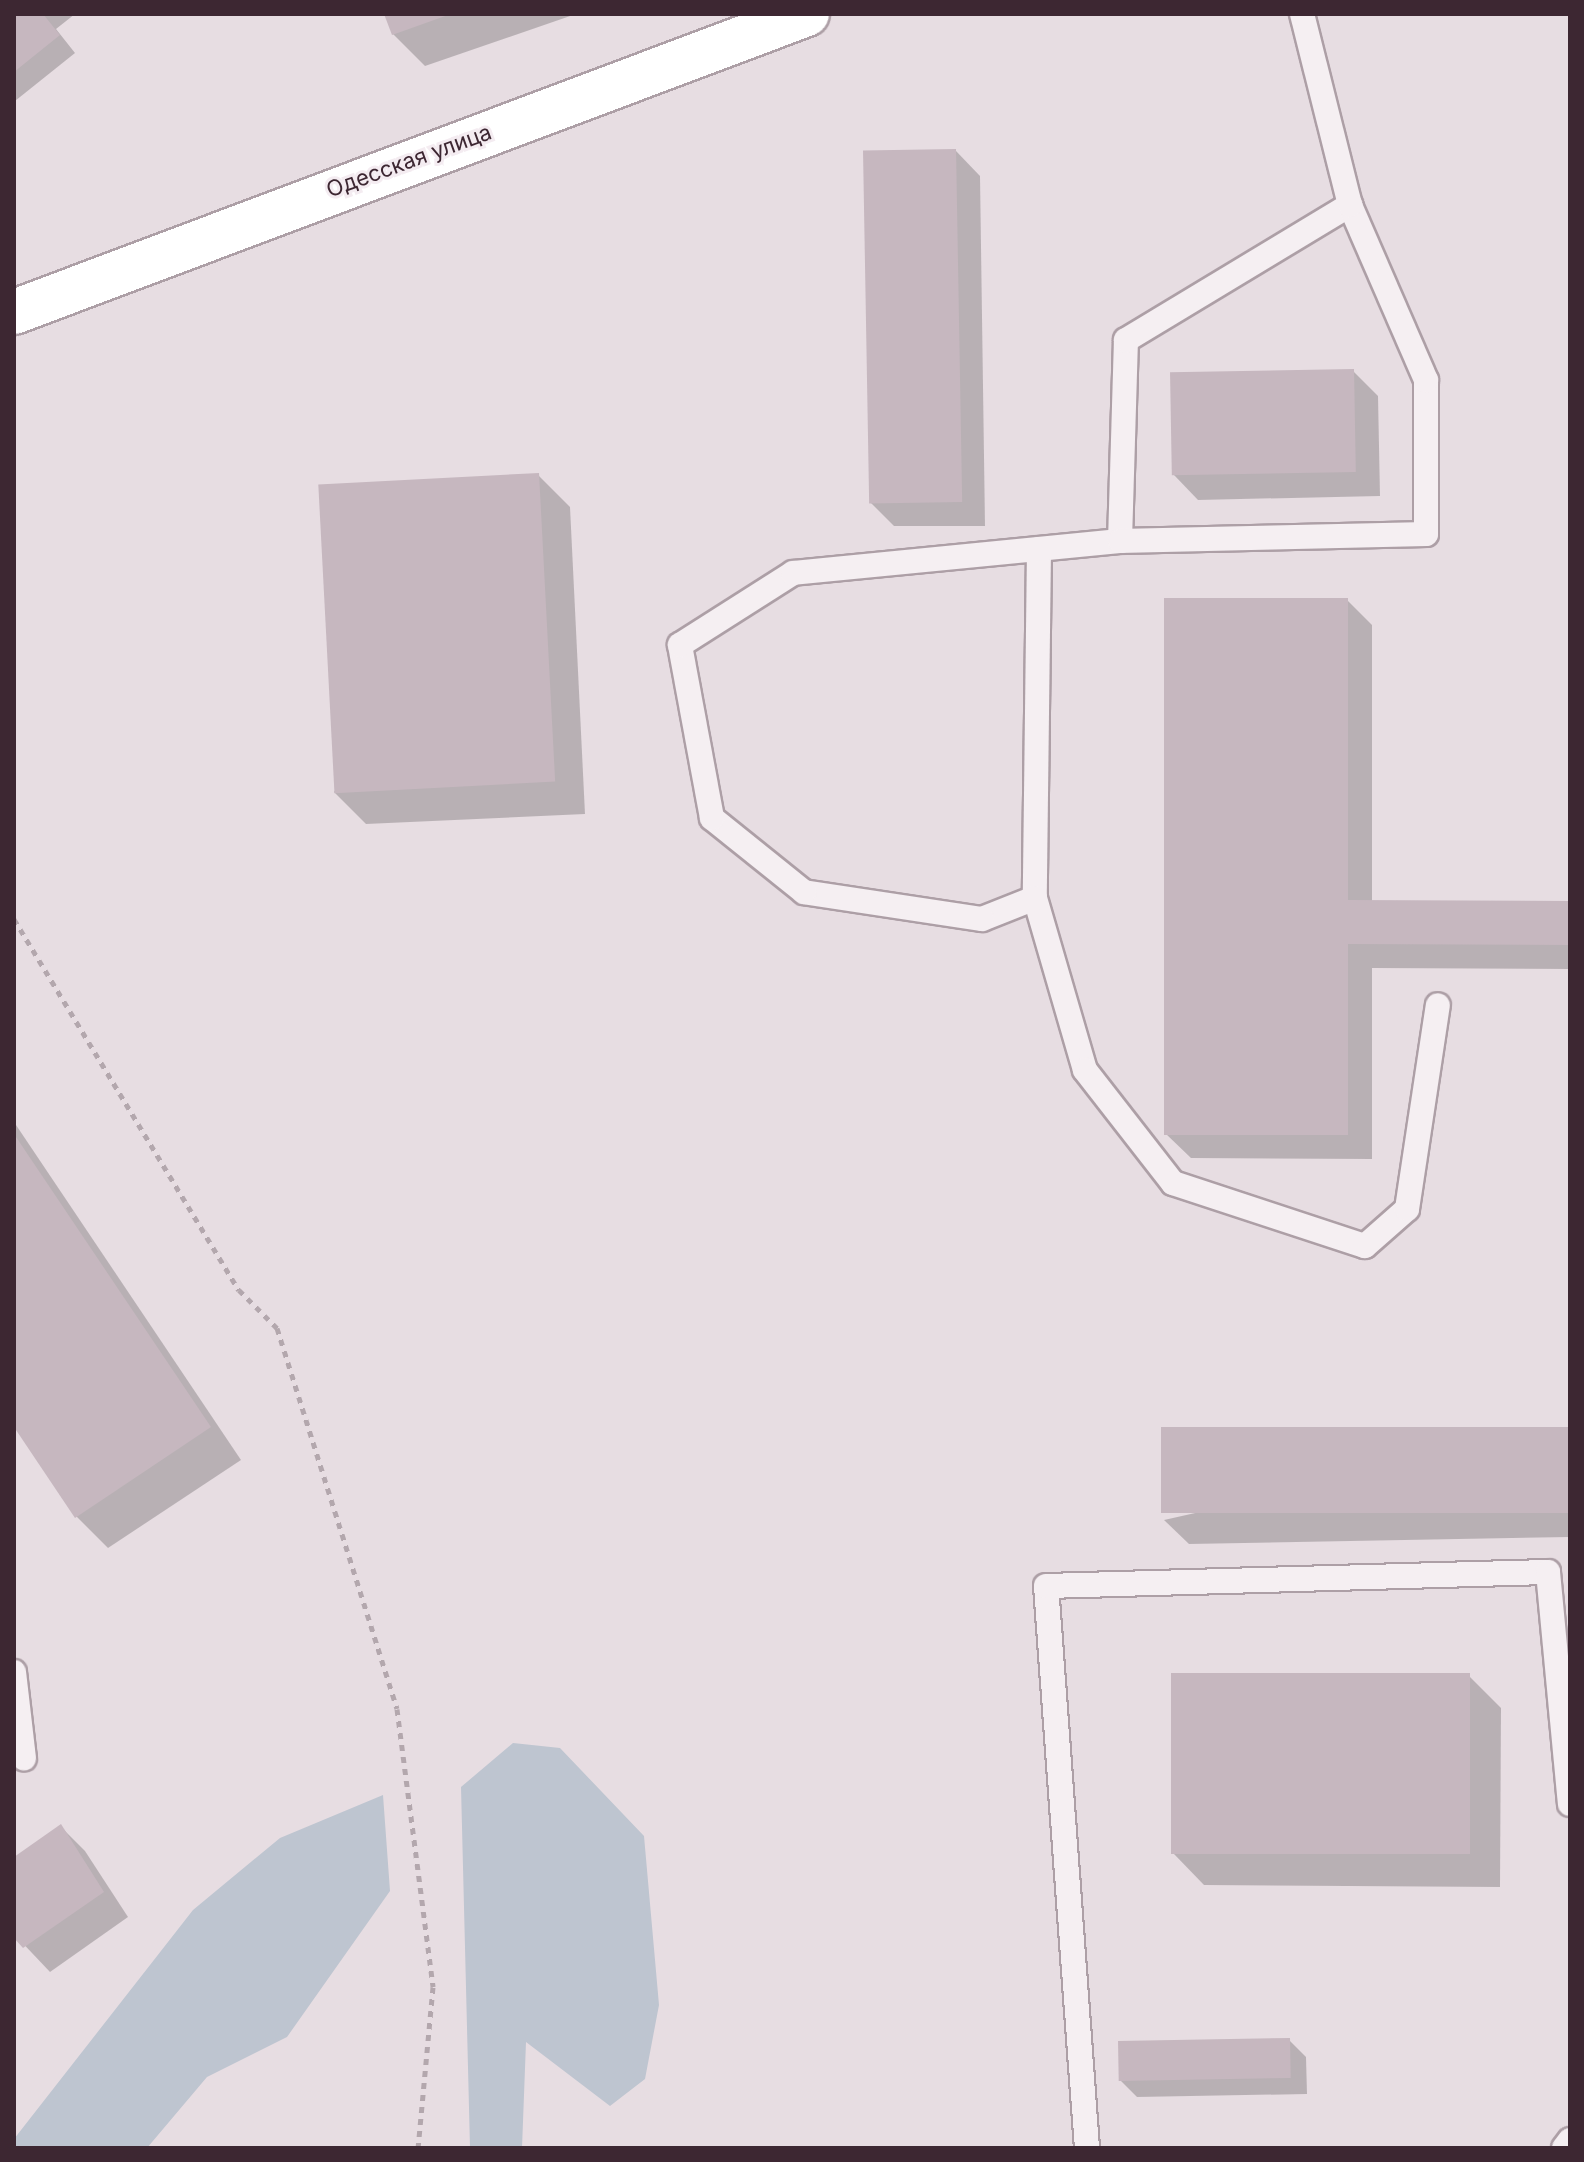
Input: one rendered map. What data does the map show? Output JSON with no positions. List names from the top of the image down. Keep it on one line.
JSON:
{"streets":{"main road":["Одесская улица"]}}
